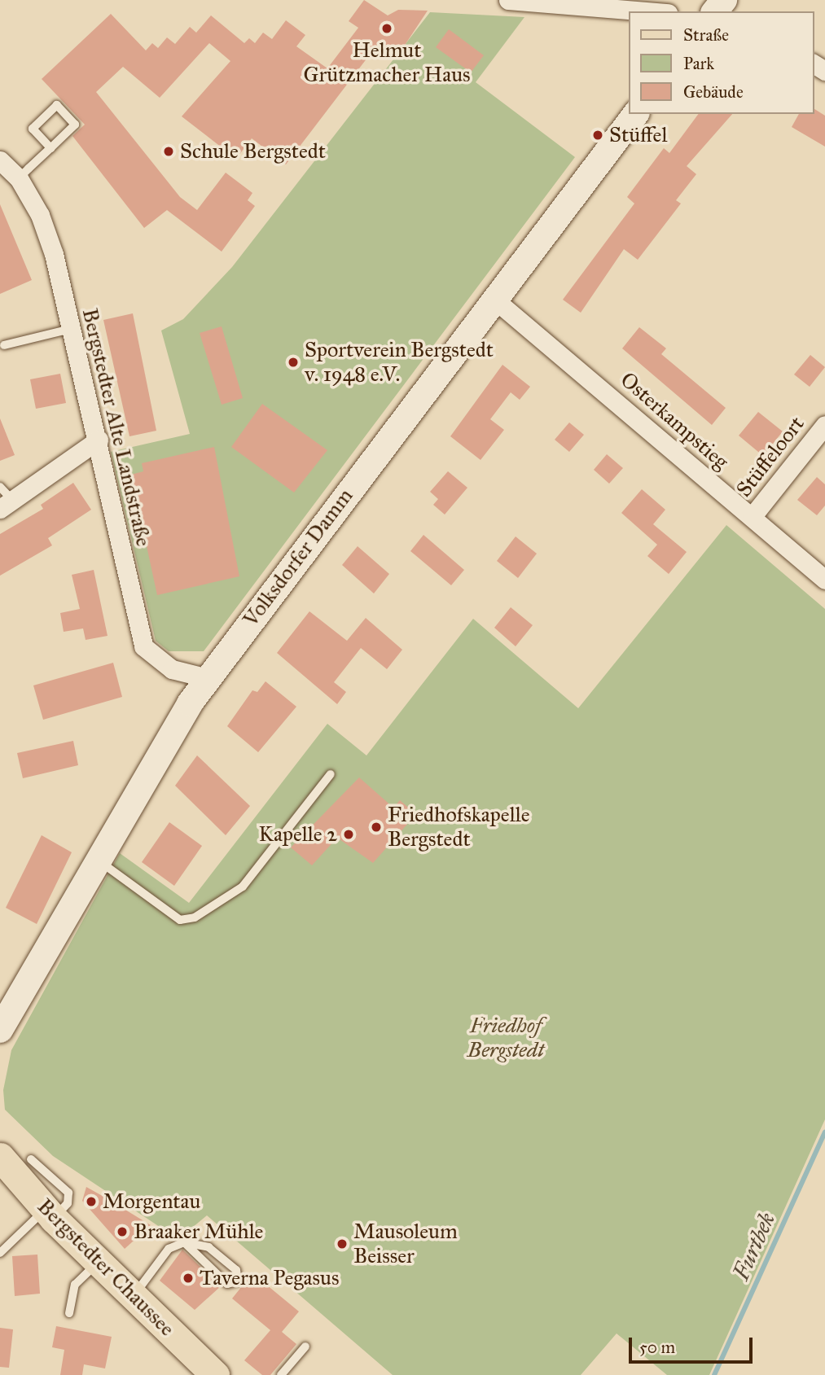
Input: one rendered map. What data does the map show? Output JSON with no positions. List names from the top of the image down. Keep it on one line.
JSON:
{"streets":{"main road":["Volksdorfer Damm","Bergstedter Chaussee"],"street":["Osterkampstieg","Bergstedter Alte Landstraße","Stüffeloort"]},"crossings":[["Osterkampstieg","Stüffeloort"],["Osterkampstieg","Volksdorfer Damm"],["Bergstedter Alte Landstraße","Volksdorfer Damm"]],"water":["Furtbek"],"parks":["Friedhof Bergstedt"],"places":["Helmut Grützmacher Haus","Stüffel","Schule Bergstedt","Sportverein Bergstedt v. 1948 e.V.","Friedhofskapelle Bergstedt","Kapelle 2","Morgentau","Braaker Mühle","Mausoleum Beisser","Taverna Pegasus"],"legend":["Straße","Park","Gebäude"],"scale_bar":"50 m"}
